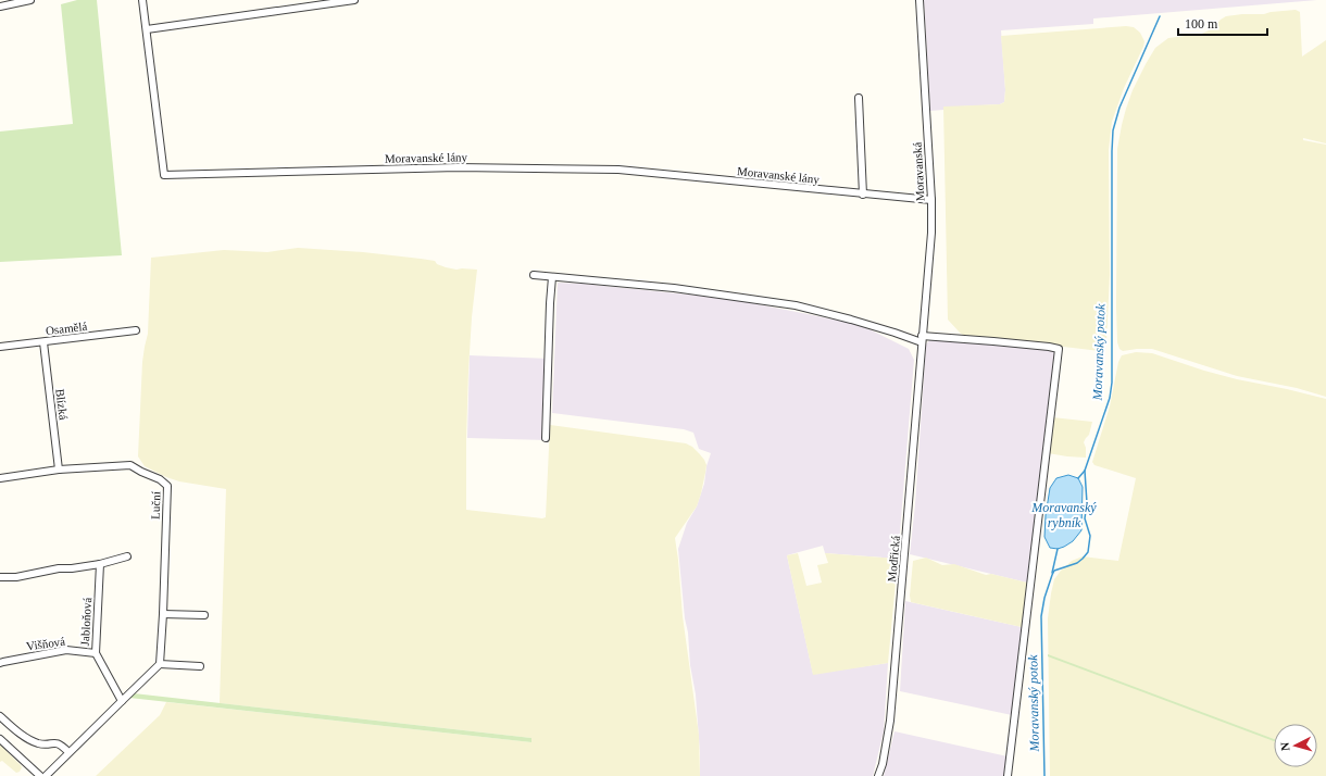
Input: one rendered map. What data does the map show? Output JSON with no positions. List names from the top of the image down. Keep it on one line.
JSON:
{"streets":{"street":["Moravanské lány","Moravanská","Osamělá","Blízká","Luční","Modřická","Jabloňová","Višňová"]},"crossings":[["Moravanské lány","Moravanská"],["Moravanská","Modřická"],["Osamělá","Blízká"],["Blízká","Luční"],["Jabloňová","Višňová"]],"water":["Moravanský potok","Moravanský rybník"],"scale_bar":"100 m","north":"left"}
